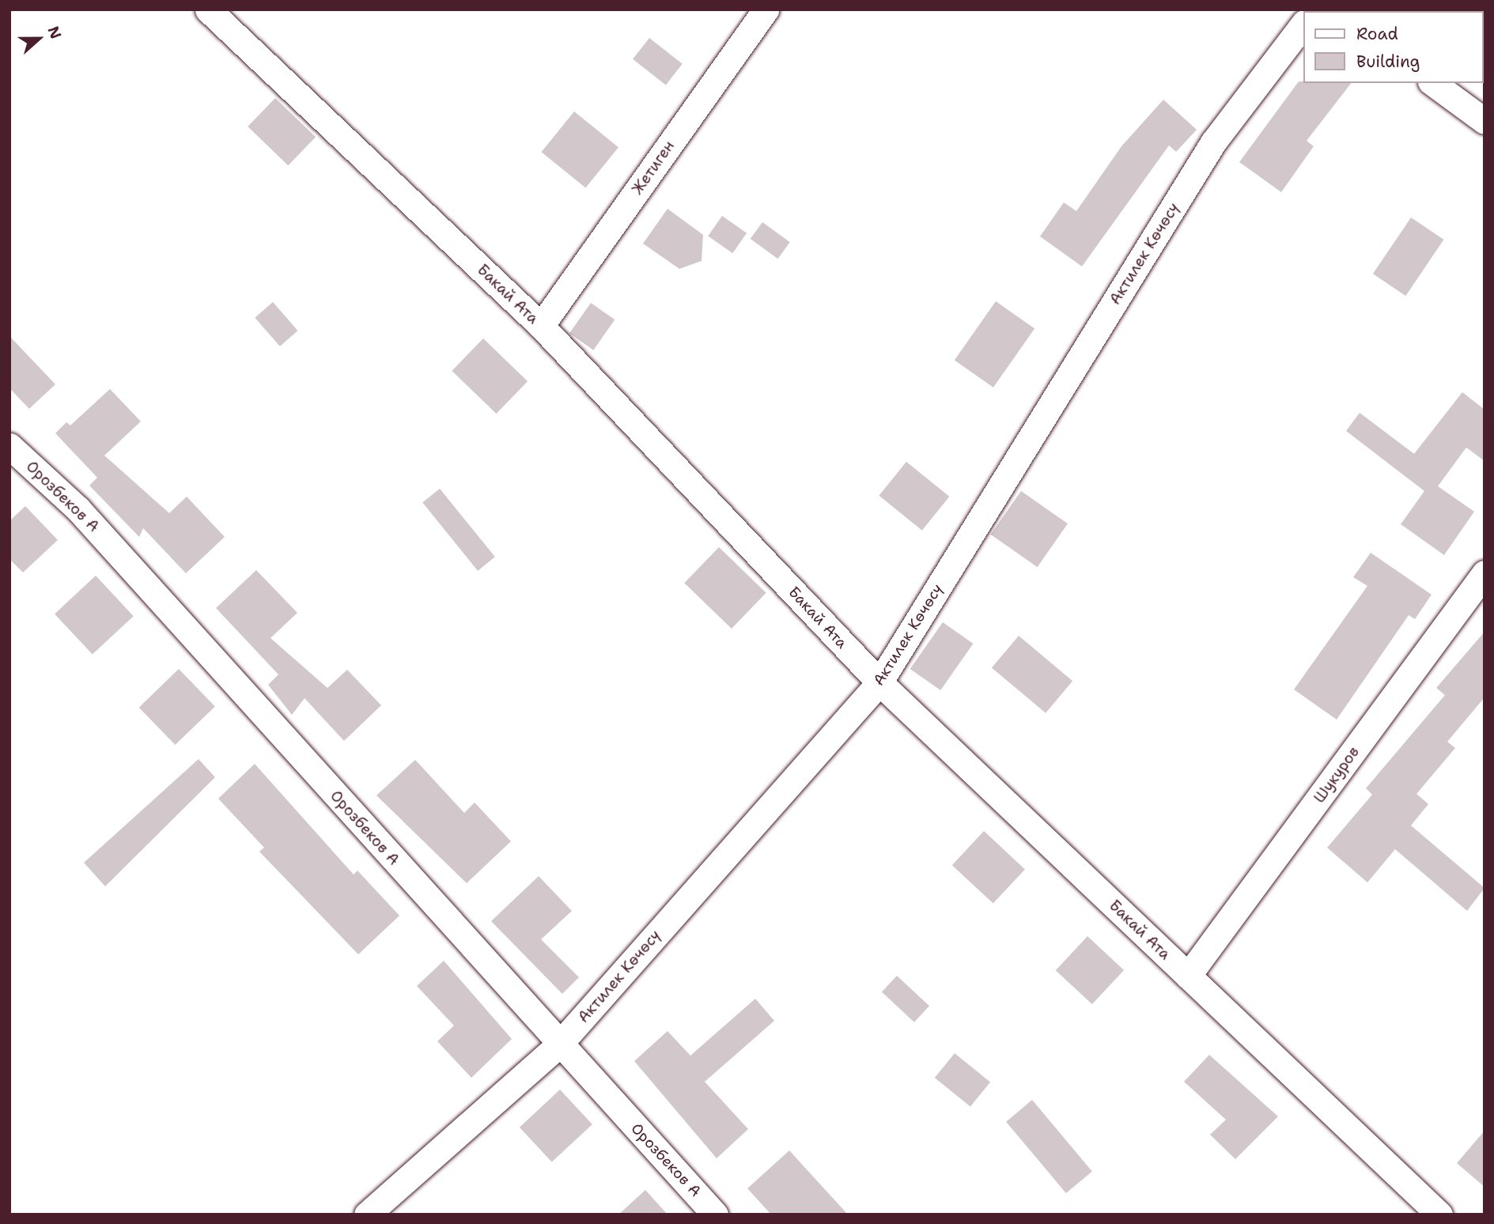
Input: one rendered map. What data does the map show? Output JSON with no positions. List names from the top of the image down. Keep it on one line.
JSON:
{"streets":{"street":["Жетиген","Актилек Көчөсү","Бакай Ата","Орозбеков А","Шукуров"]},"crossings":[["Жетиген","Бакай Ата"],["Актилек Көчөсү","Бакай Ата"],["Актилек Көчөсү","Орозбеков А"],["Бакай Ата","Шукуров"]],"legend":["Road","Building"],"north":"right"}
